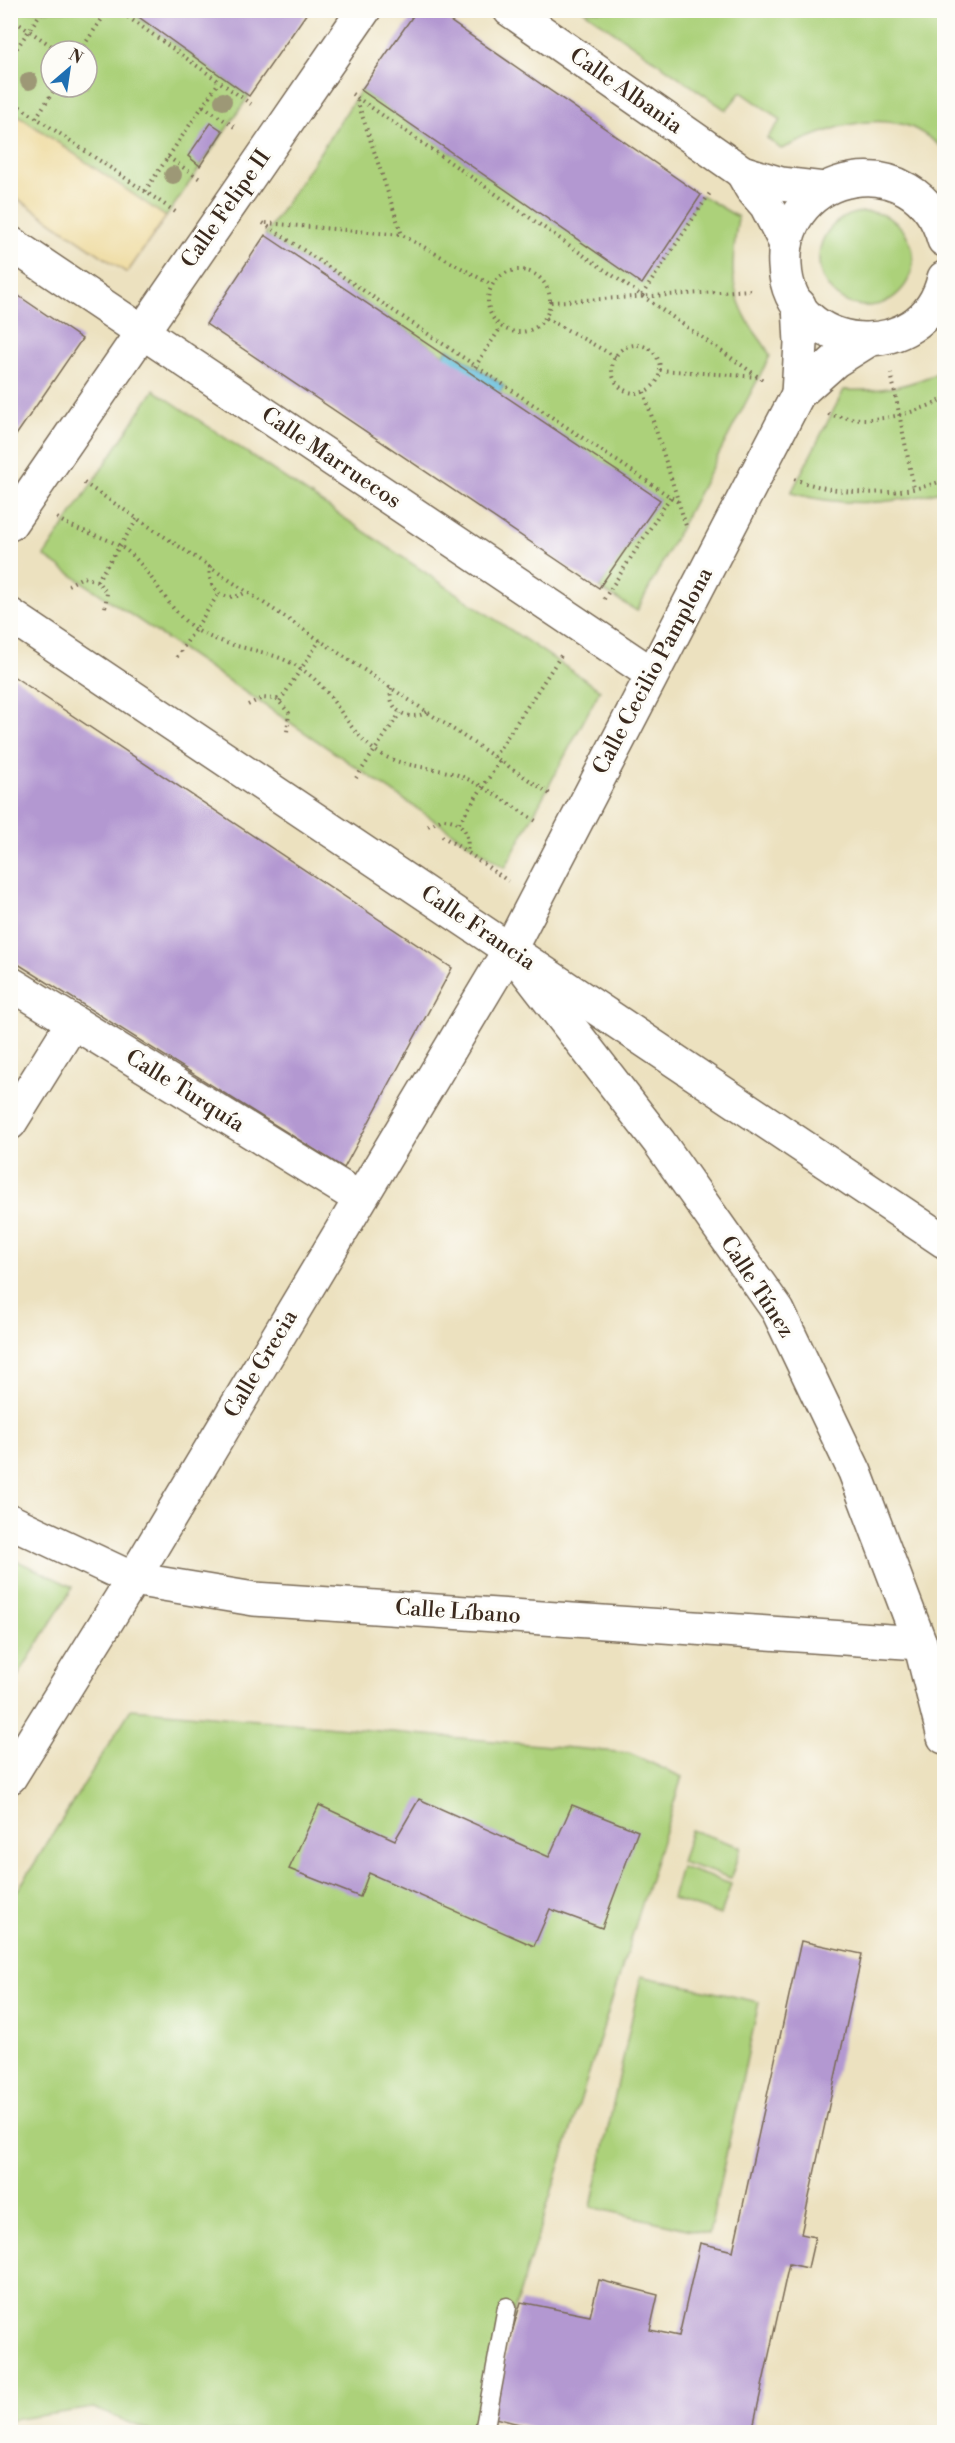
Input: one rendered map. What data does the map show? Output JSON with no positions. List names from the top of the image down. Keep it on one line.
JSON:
{"streets":{"street":["Calle Albania","Calle Felipe II","Calle Marruecos","Calle Cecilio Pamplona","Calle Francia","Calle Turquía","Calle Túnez","Calle Grecia","Calle Líbano"]},"crossings":[["Calle Felipe II","Calle Marruecos"],["Calle Marruecos","Calle Cecilio Pamplona"],["Calle Cecilio Pamplona","Calle Francia"],["Calle Cecilio Pamplona","Calle Túnez"],["Calle Cecilio Pamplona","Calle Grecia"],["Calle Francia","Calle Túnez"],["Calle Francia","Calle Grecia"],["Calle Turquía","Calle Grecia"],["Calle Túnez","Calle Grecia"],["Calle Túnez","Calle Líbano"],["Calle Grecia","Calle Líbano"]],"north":"top right"}
